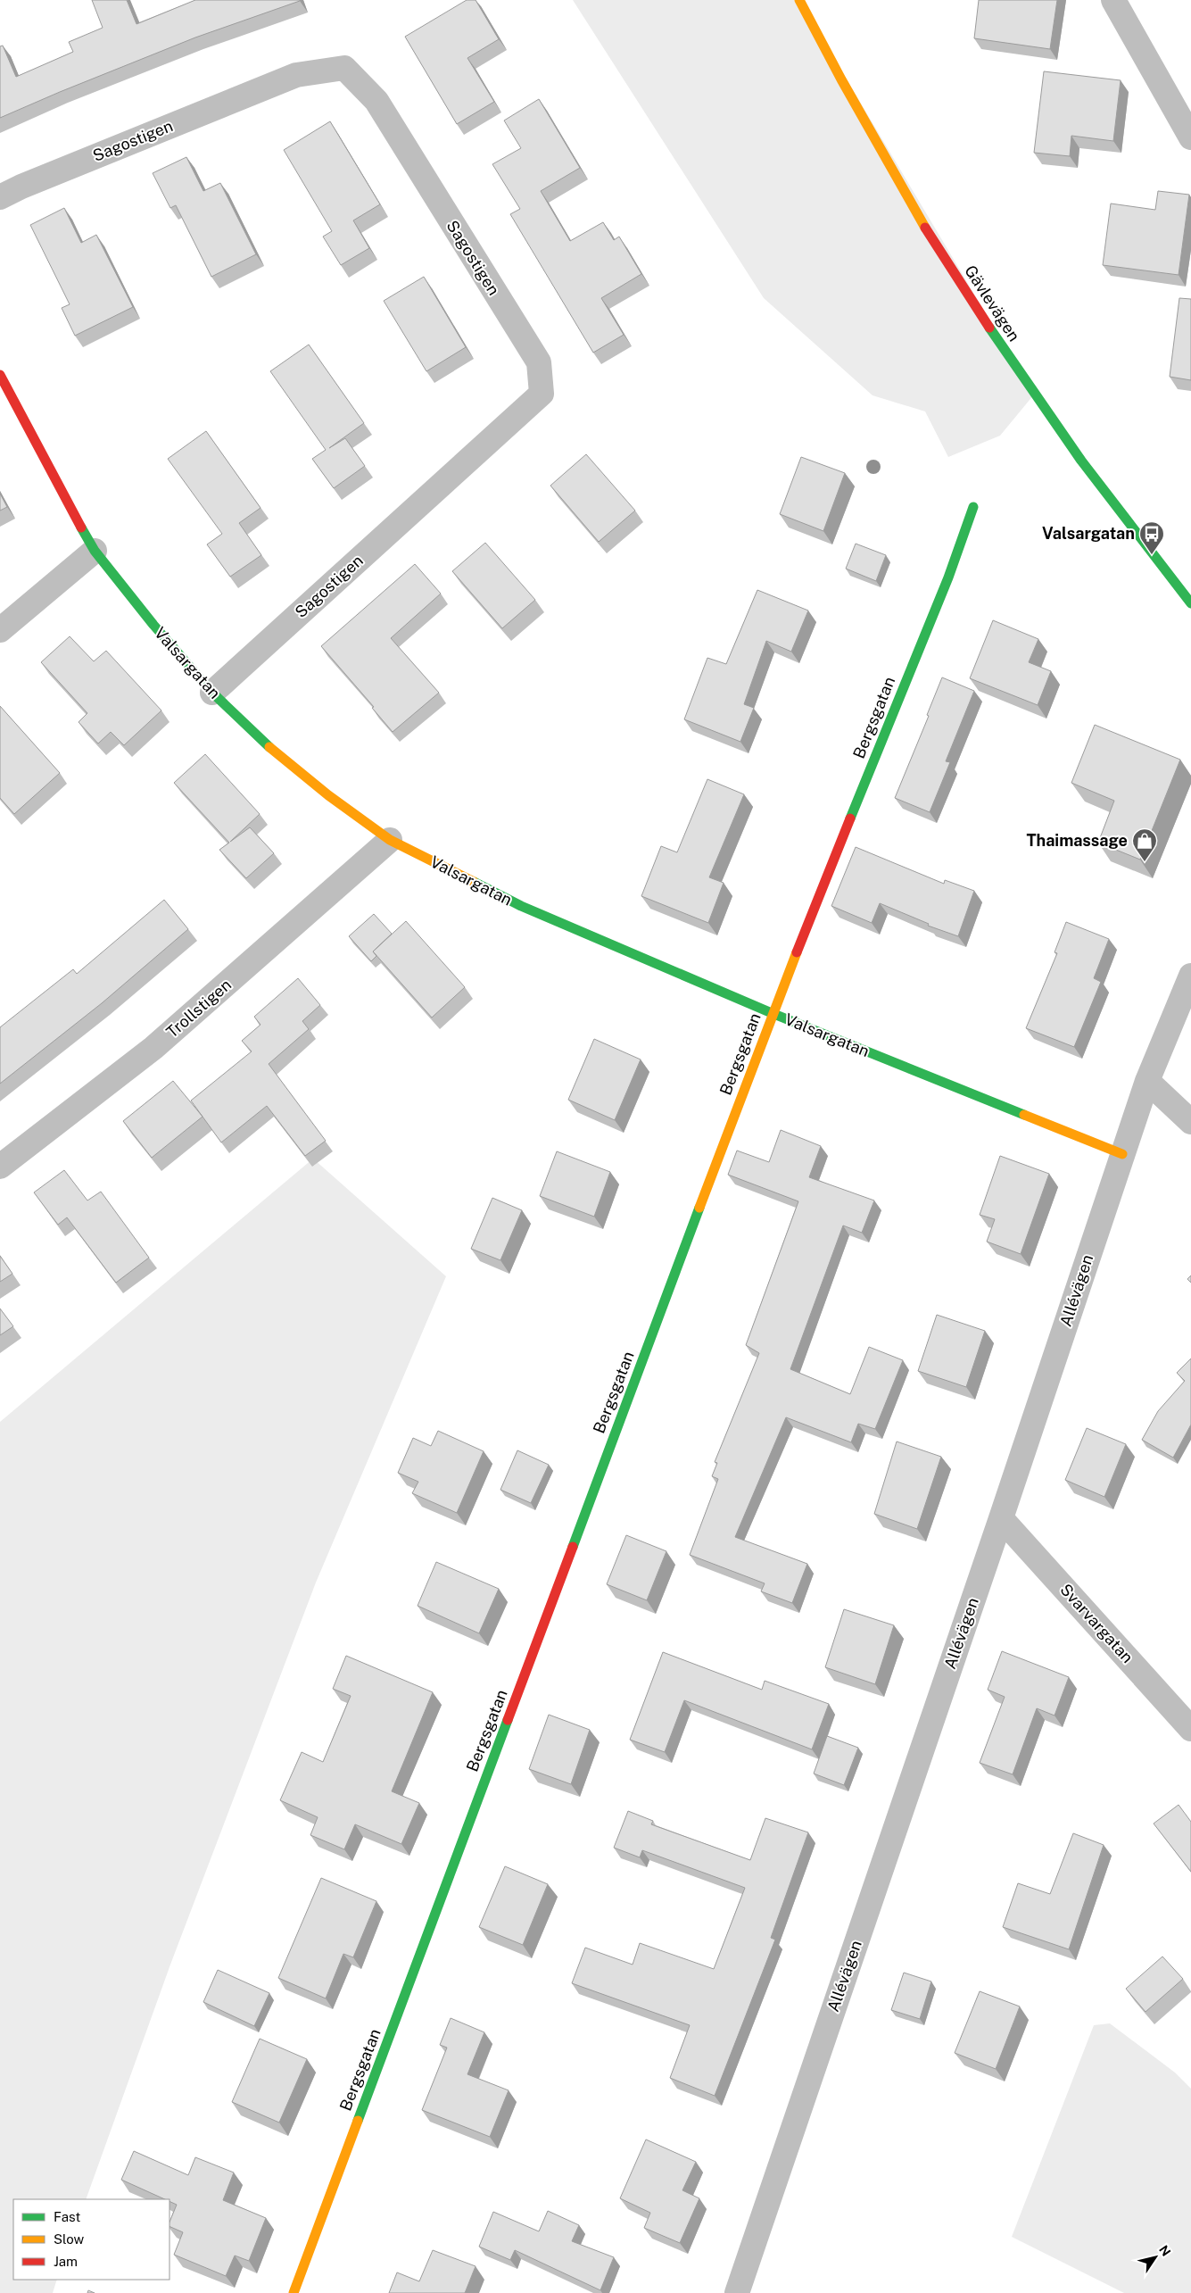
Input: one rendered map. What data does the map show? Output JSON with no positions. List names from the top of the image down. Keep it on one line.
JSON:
{"streets":{"street":["Sagostigen","Gävlevägen","Valsargatan","Bergsgatan","Trollstigen","Allévägen","Svarvargatan"]},"crossings":[["Sagostigen","Valsargatan"],["Valsargatan","Bergsgatan"],["Valsargatan","Trollstigen"],["Valsargatan","Allévägen"],["Allévägen","Svarvargatan"]],"places":{"bus stop":["Valsargatan"],"shop":["Thaimassage"]},"legend":["Fast","Slow","Jam"],"north":"top right"}
